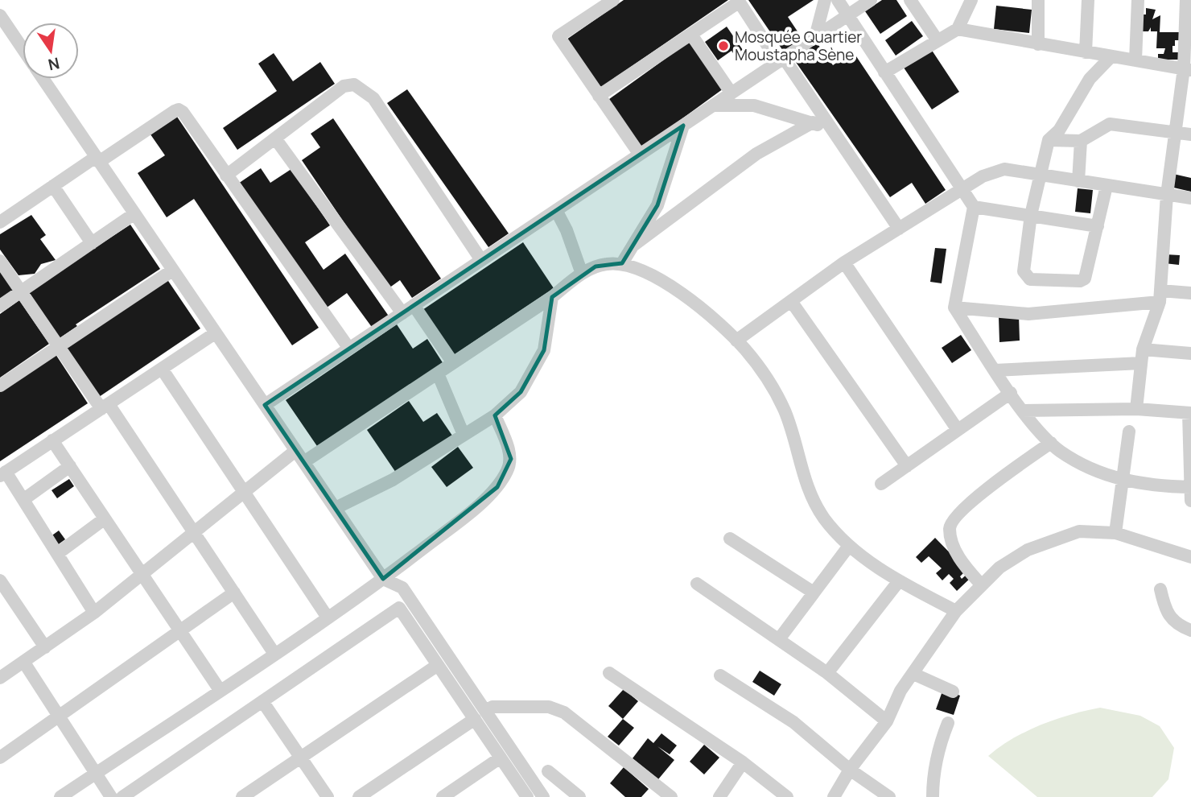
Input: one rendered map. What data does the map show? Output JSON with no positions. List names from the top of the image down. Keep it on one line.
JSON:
{"places":["Mosquée Quartier Moustapha Sène"],"north":"bottom"}
